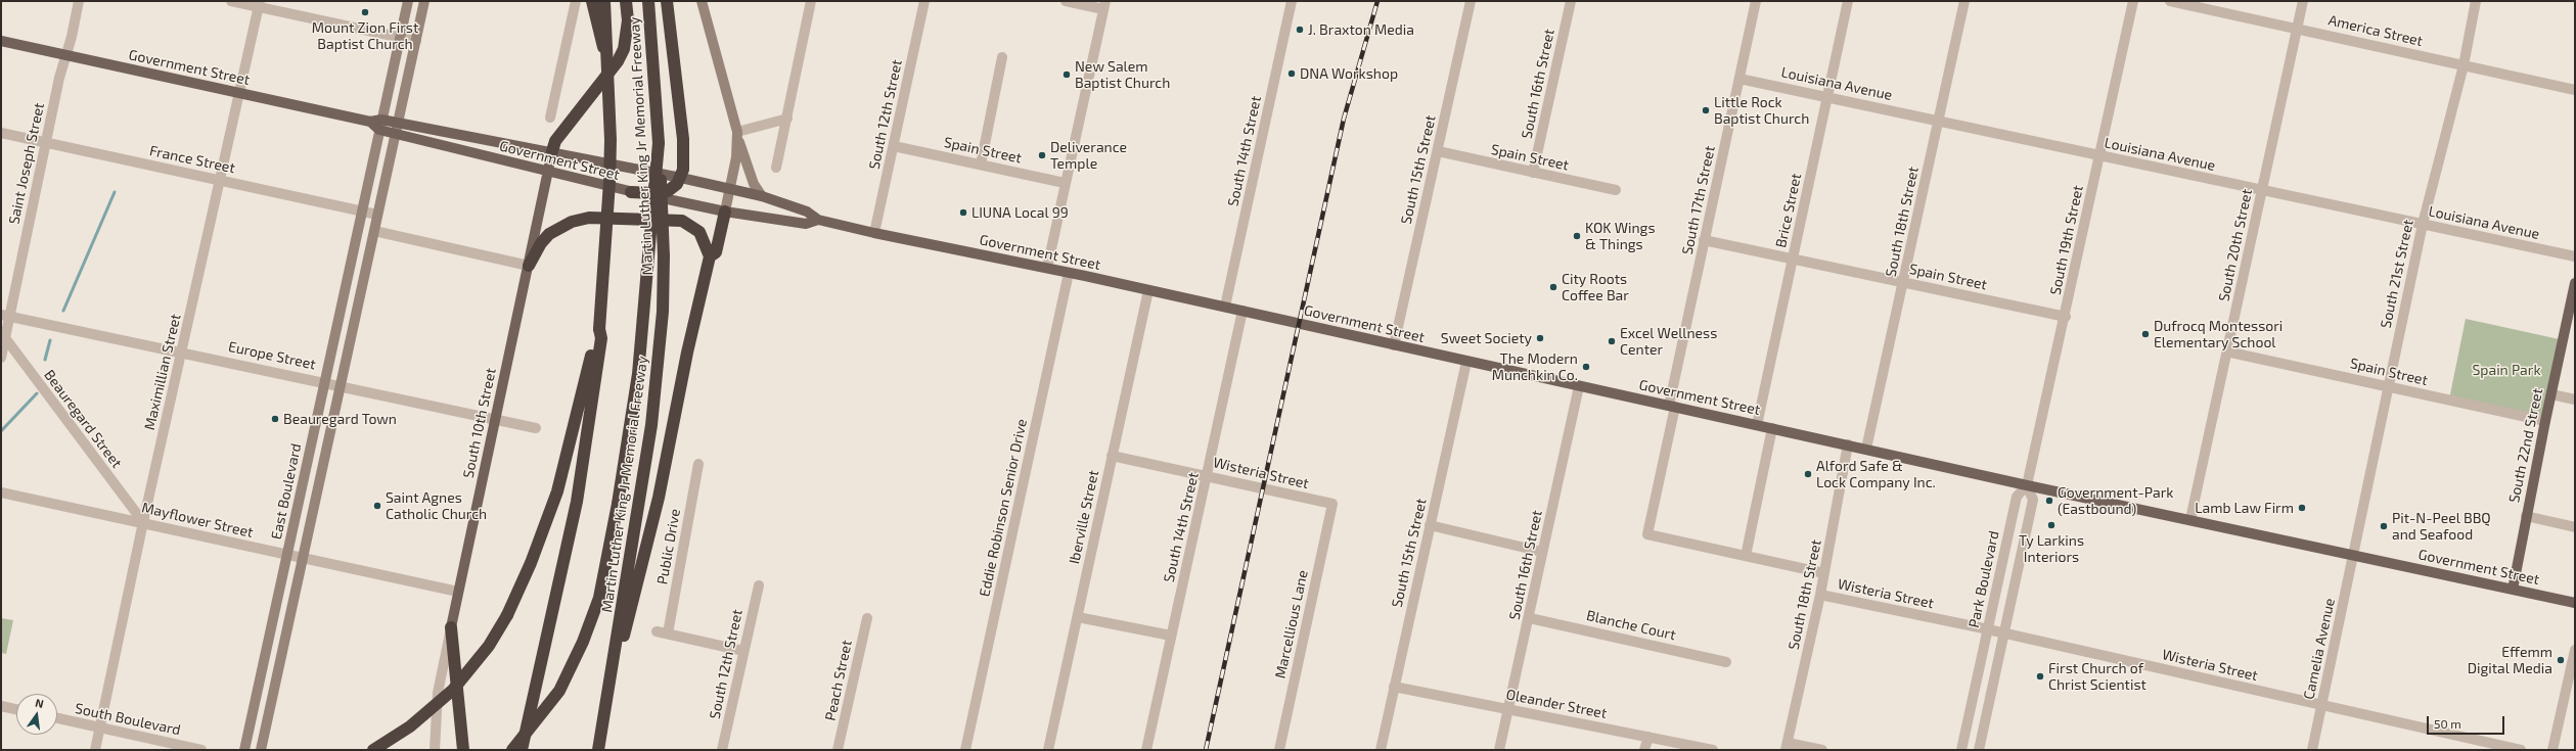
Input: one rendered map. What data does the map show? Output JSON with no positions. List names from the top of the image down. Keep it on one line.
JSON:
{"streets":{"highway":["Martin Luther King Jr Memorial Freeway"],"main road":["Government Street","South 10th Street","South 22nd Street","East Boulevard"],"street":["America Street","South 16th Street","Louisiana Avenue","South 12th Street","Spain Street","South 14th Street","France Street","Saint Joseph Street","South 15th Street","South 17th Street","Brice Street","South 18th Street","South 19th Street","South 20th Street","South 21st Street","Europe Street","Maximillian Street","Beauregard Street","Wisteria Street","Eddie Robinson Senior Drive","Iberville Street","Mayflower Street","Public Drive","Park Boulevard","Marcellious Lane","Blanche Court","Camelia Avenue","Peach Street","Oleander Street","South Boulevard"]},"crossings":[["America Street","South 20th Street"],["America Street","South 21st Street"],["Government Street","South 16th Street"],["Government Street","South 12th Street"],["Government Street","South 14th Street"],["Government Street","Saint Joseph Street"],["Government Street","South 15th Street"],["Government Street","South 17th Street"],["Government Street","Brice Street"],["Government Street","South 18th Street"],["Government Street","South 19th Street"],["Government Street","South 20th Street"],["Government Street","South 21st Street"],["Government Street","Maximillian Street"],["Government Street","South 10th Street"],["Government Street","South 22nd Street"],["Government Street","East Boulevard"],["Government Street","Eddie Robinson Senior Drive"],["Government Street","Iberville Street"],["Government Street","Park Boulevard"],["Government Street","Camelia Avenue"],["South 16th Street","Spain Street"],["South 16th Street","Blanche Court"],["South 16th Street","Oleander Street"],["Louisiana Avenue","South 17th Street"],["Louisiana Avenue","Brice Street"],["Louisiana Avenue","South 18th Street"],["Louisiana Avenue","South 19th Street"],["Louisiana Avenue","South 20th Street"],["Louisiana Avenue","South 21st Street"],["South 12th Street","Spain Street"],["Spain Street","South 15th Street"],["Spain Street","South 17th Street"],["Spain Street","Brice Street"],["Spain Street","South 18th Street"],["Spain Street","South 19th Street"],["Spain Street","South 20th Street"],["Spain Street","South 21st Street"],["Spain Street","South 22nd Street"],["South 14th Street","Wisteria Street"],["France Street","Saint Joseph Street"],["France Street","Maximillian Street"],["France Street","East Boulevard"],["Saint Joseph Street","Europe Street"],["Saint Joseph Street","Beauregard Street"],["South 15th Street","Oleander Street"],["South 17th Street","Wisteria Street"],["South 18th Street","Wisteria Street"],["South 19th Street","Park Boulevard"],["South 21st Street","Camelia Avenue"],["Europe Street","Maximillian Street"],["Europe Street","South 10th Street"],["Europe Street","East Boulevard"],["Maximillian Street","Beauregard Street"],["Maximillian Street","Mayflower Street"],["Maximillian Street","South Boulevard"],["Beauregard Street","Mayflower Street"],["South 10th Street","Mayflower Street"],["Wisteria Street","Iberville Street"],["Wisteria Street","Park Boulevard"],["Wisteria Street","Marcellious Lane"],["Wisteria Street","Camelia Avenue"],["East Boulevard","Mayflower Street"]],"parks":["Spain Park"],"places":["Mount Zion First Baptist Church","J. Braxton Media","DNA Workshop","New Salem Baptist Church","Little Rock Baptist Church","Deliverance Temple","LIUNA Local 99","KOK Wings & Things","City Roots Coffee Bar","Dufrocq Montessori Elementary School","Sweet Society","Excel Wellness Center","The Modern Munchkin Co.","Beauregard Town","Alford Safe & Lock Company Inc.","Government-Park (Eastbound)","Saint Agnes Catholic Church","Lamb Law Firm","Ty Larkins Interiors","Pit-N-Peel BBQ and Seafood","Effemm Digital Media","First Church of Christ Scientist"],"scale_bar":"50 m","north":"top"}
